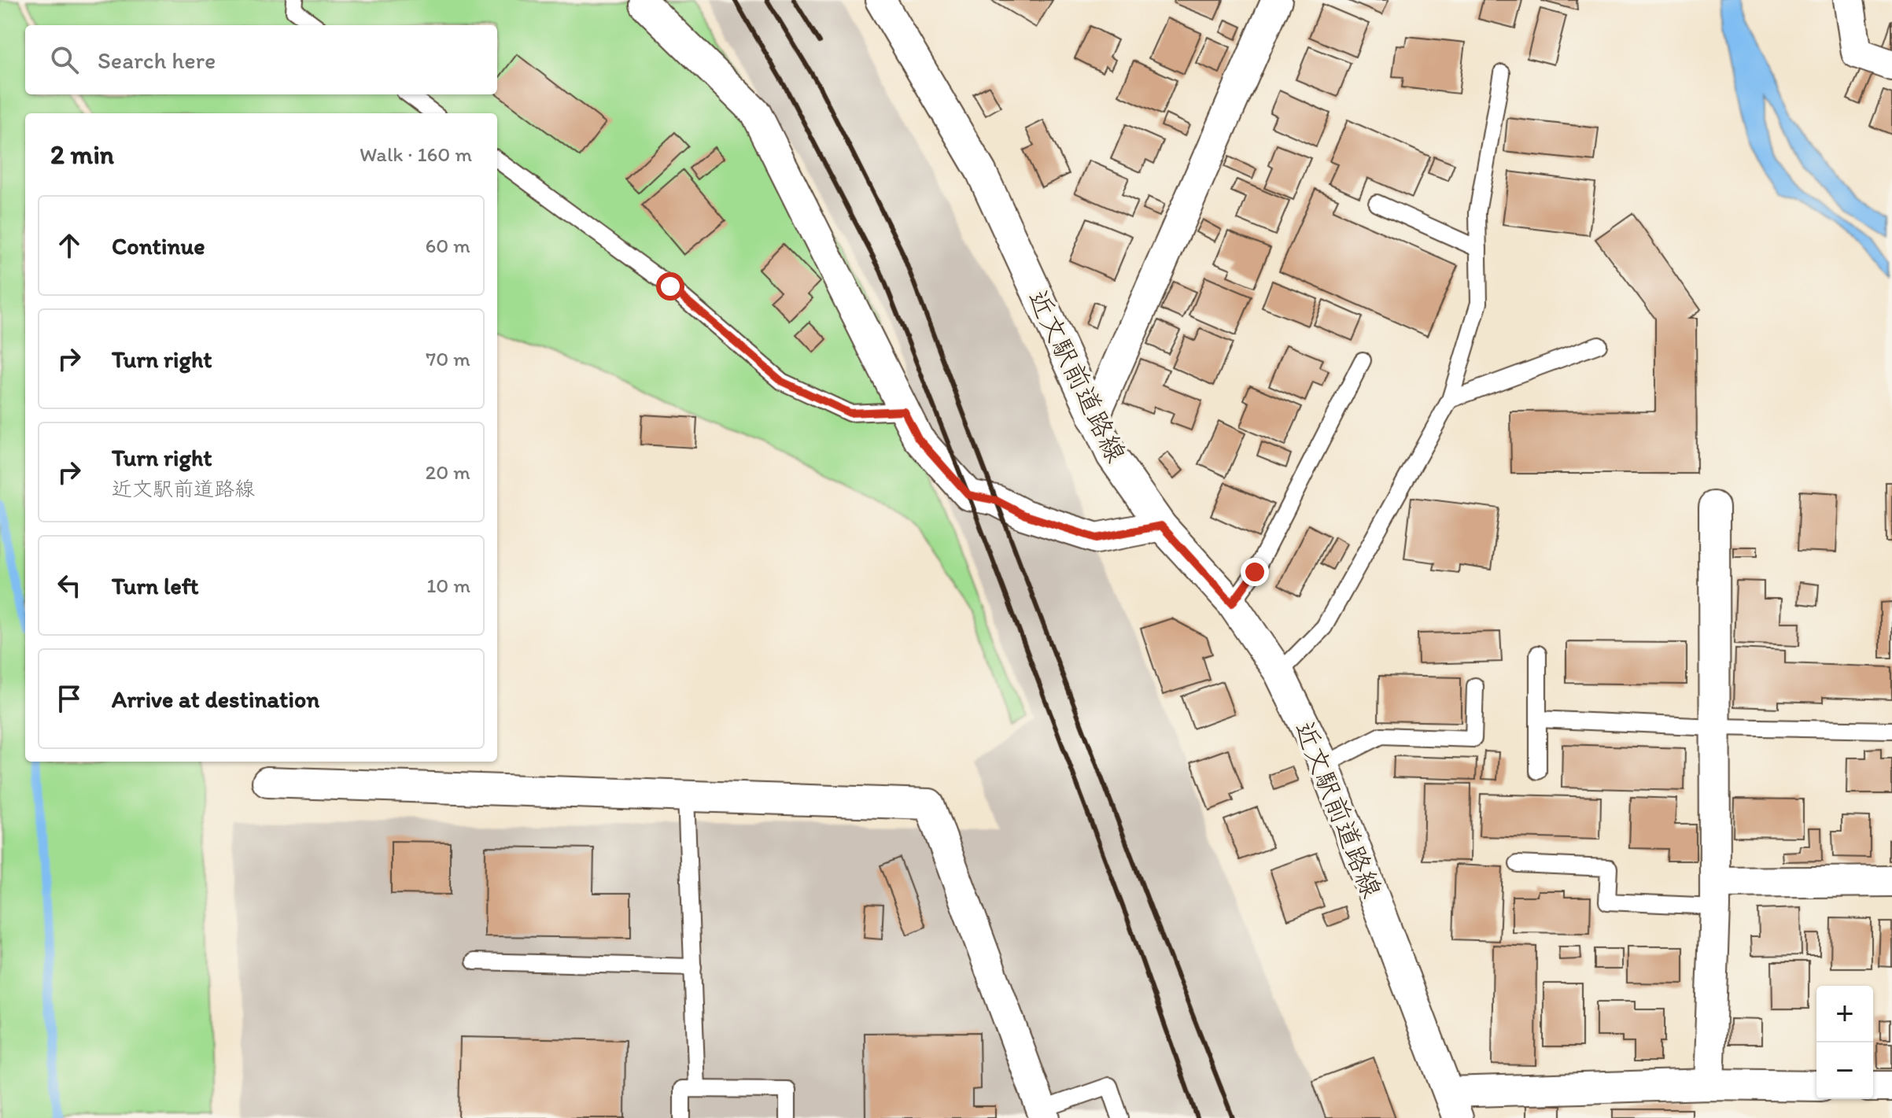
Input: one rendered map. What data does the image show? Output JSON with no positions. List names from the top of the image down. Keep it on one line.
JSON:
{"streets":{"street":["近文駅前道路線"]},"page":{"search":"Search here","heading":["2 min","Walk · 160 m"],"list":[["Continue","60 m"],["Turn right","70 m"],["Turn right","近文駅前道路線","20 m"],["Turn left","10 m"],"Arrive at destination"],"map_buttons":["+","−"]}}
